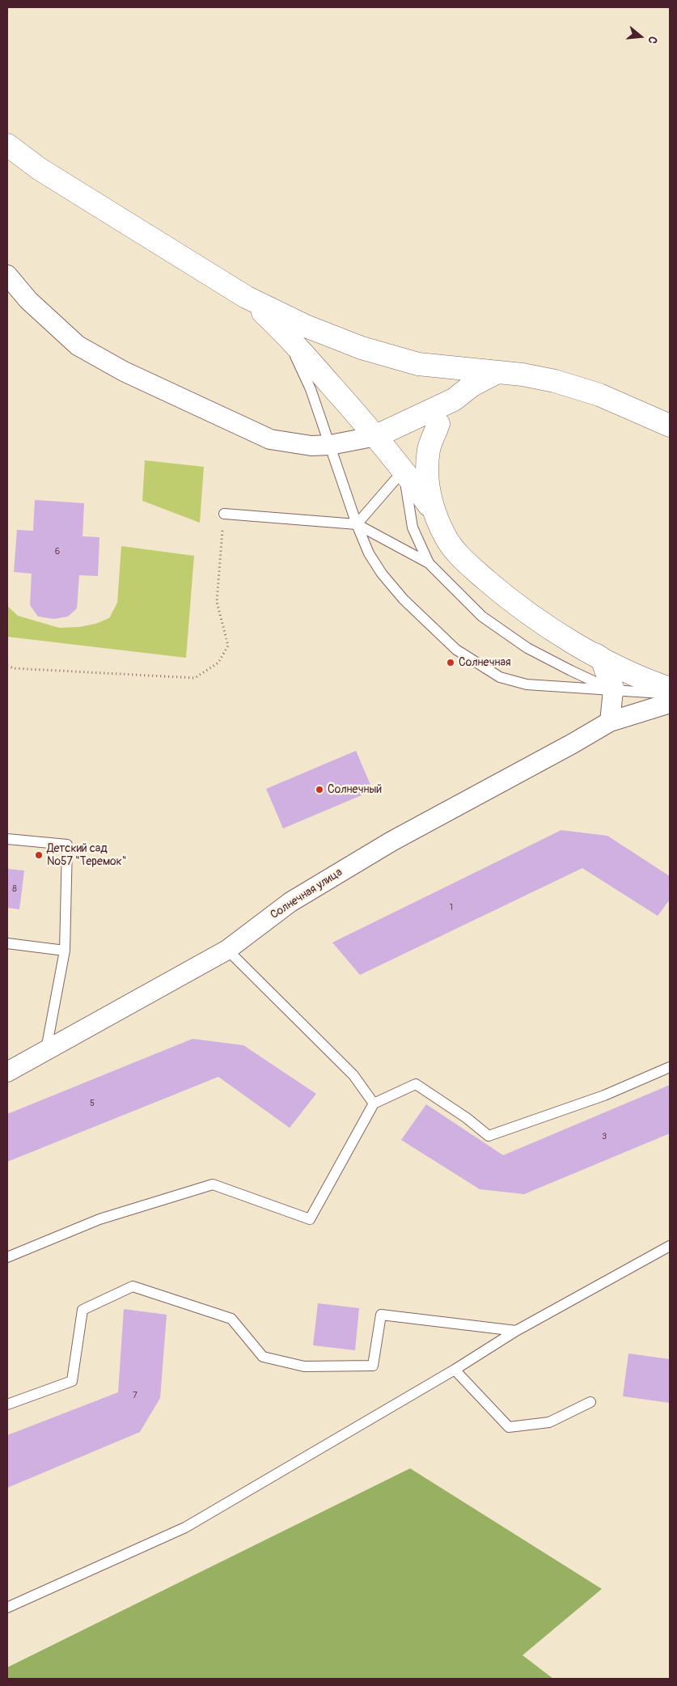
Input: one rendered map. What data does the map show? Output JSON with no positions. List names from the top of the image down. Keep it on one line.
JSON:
{"streets":{"street":["Солнечная улица"]},"places":["Солнечная","Солнечный","Детский сад №57 \"Теремок\""],"house_numbers":["6","8","1","5","3","7"],"north":"right"}
